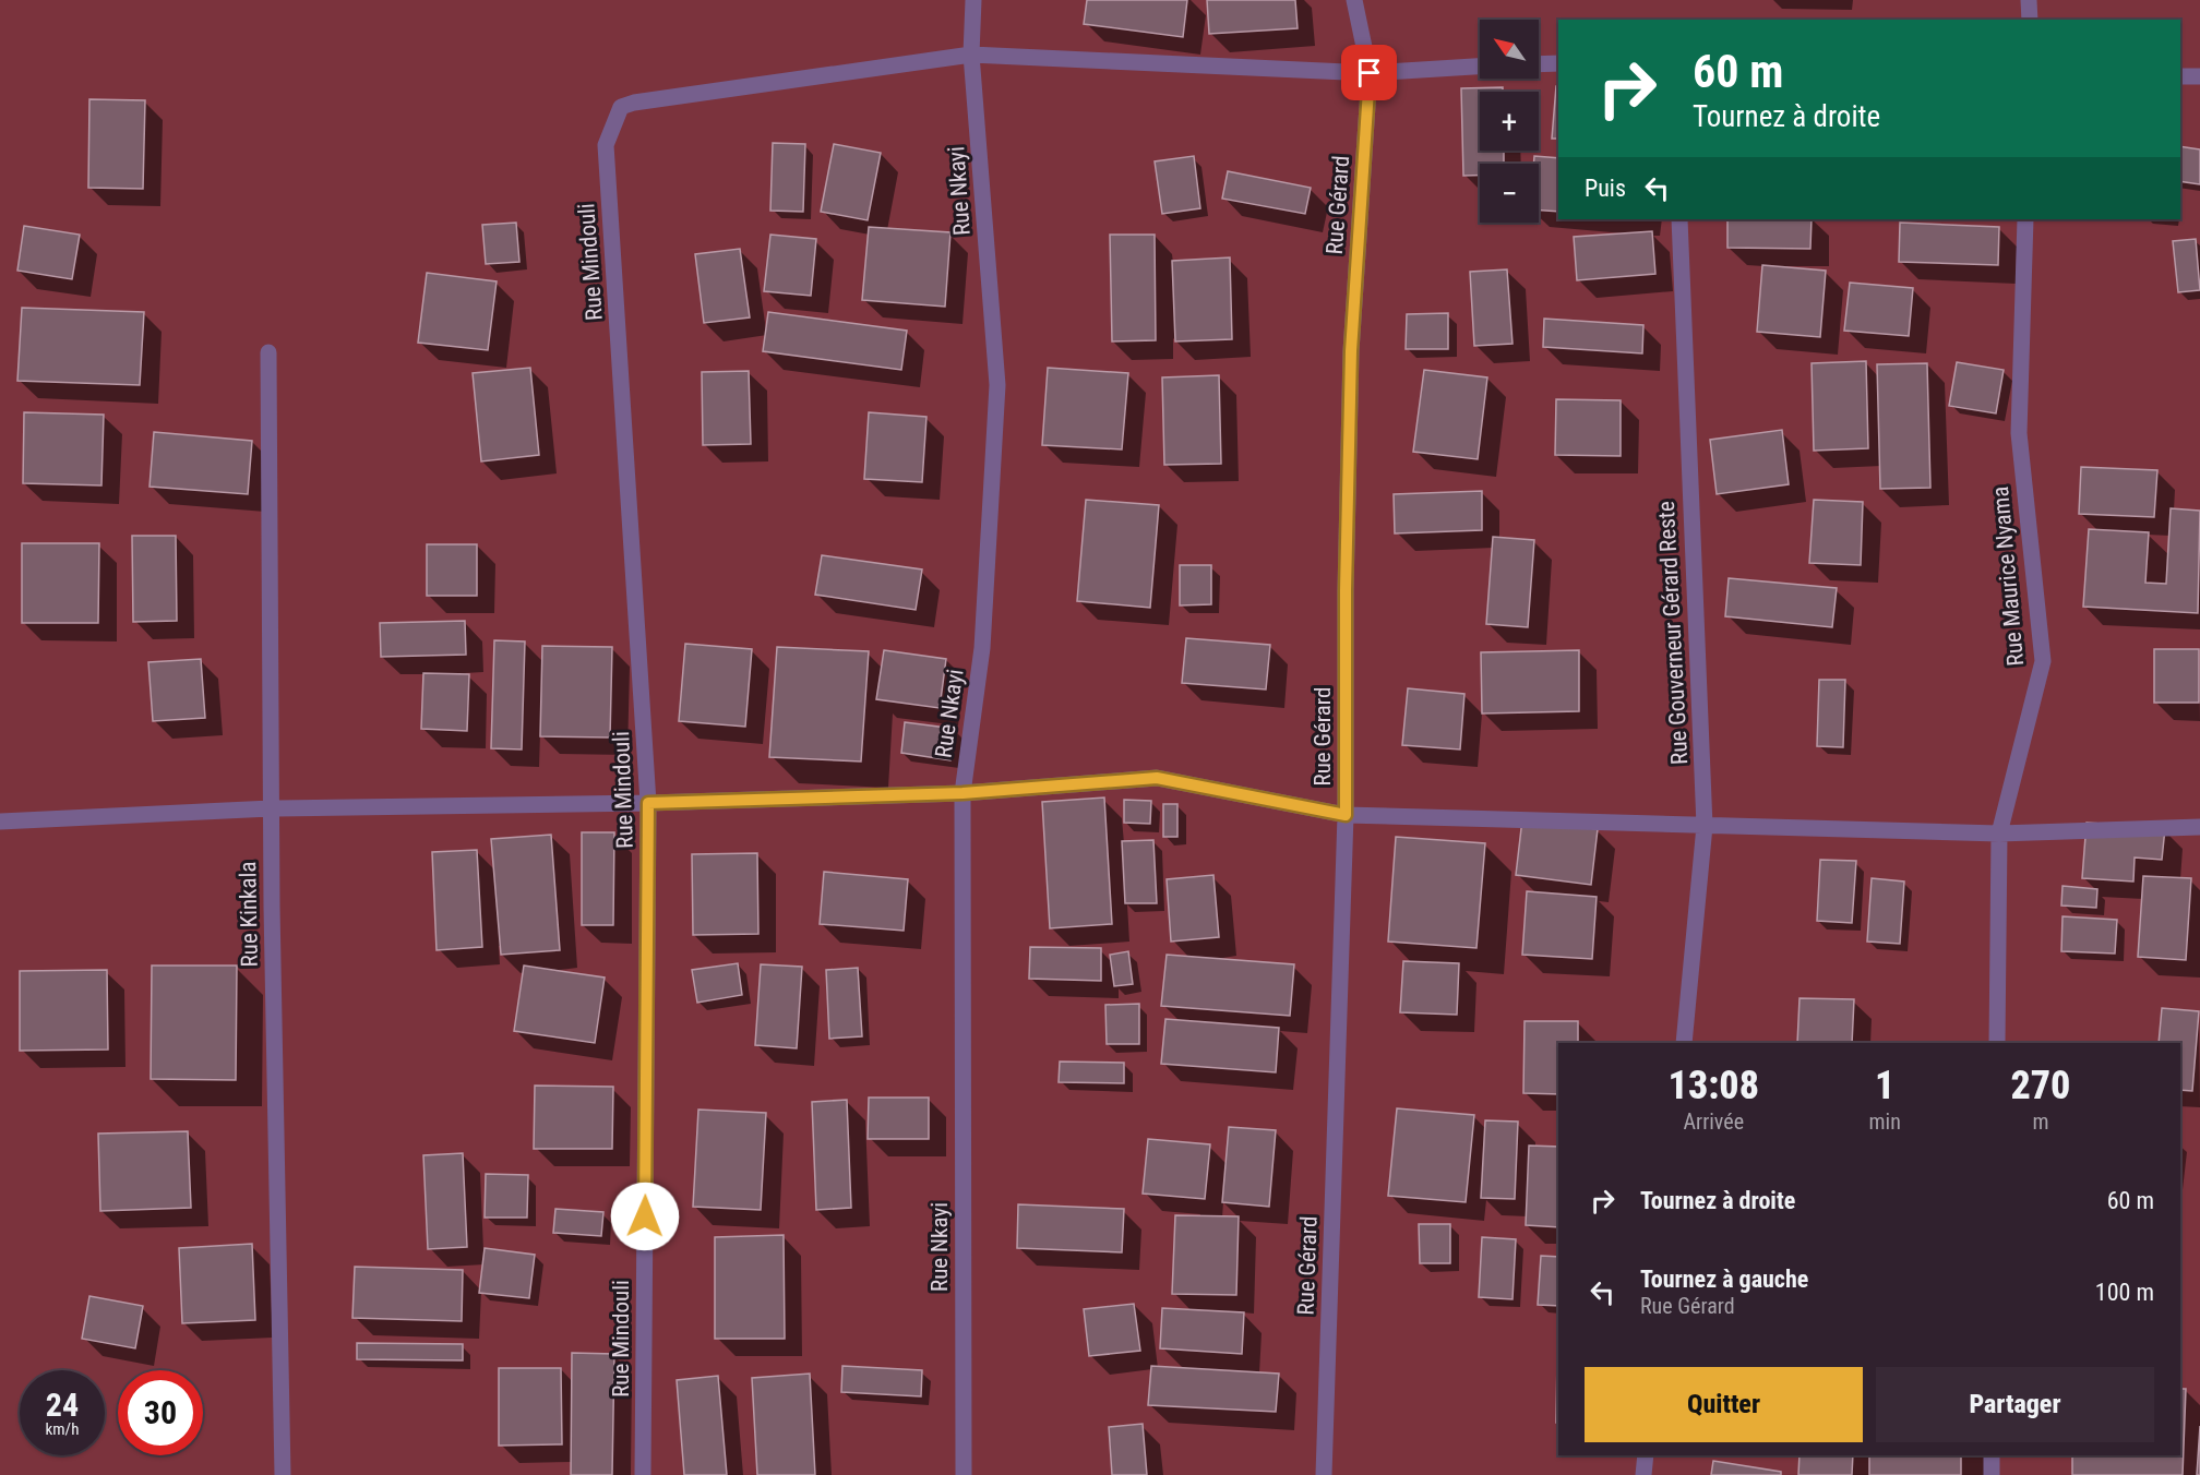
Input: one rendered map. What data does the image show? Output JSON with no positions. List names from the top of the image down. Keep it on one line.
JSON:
{"streets":{"street":["Rue Nkayi","Rue Gérard","Rue Mindouli","Rue Maurice Nyama","Rue Gouverneur Gérard Reste","Rue Kinkala"]},"crossings":[["Rue Nkayi","Rue Mindouli"]],"north":"top left","page":{"map_buttons":["+","−"],"turn":["60 m","Tournez à droite"],"then":"Puis","eta":["13:08","Arrivée","1","min","270","m"],"list":[{"name":"Tournez à droite","value":"60 m"},{"name":"Tournez à gauche","note":"Rue Gérard","value":"100 m"}],"buttons":["Quitter","Partager"],"speed":"24 km/h","limit":"30"}}
